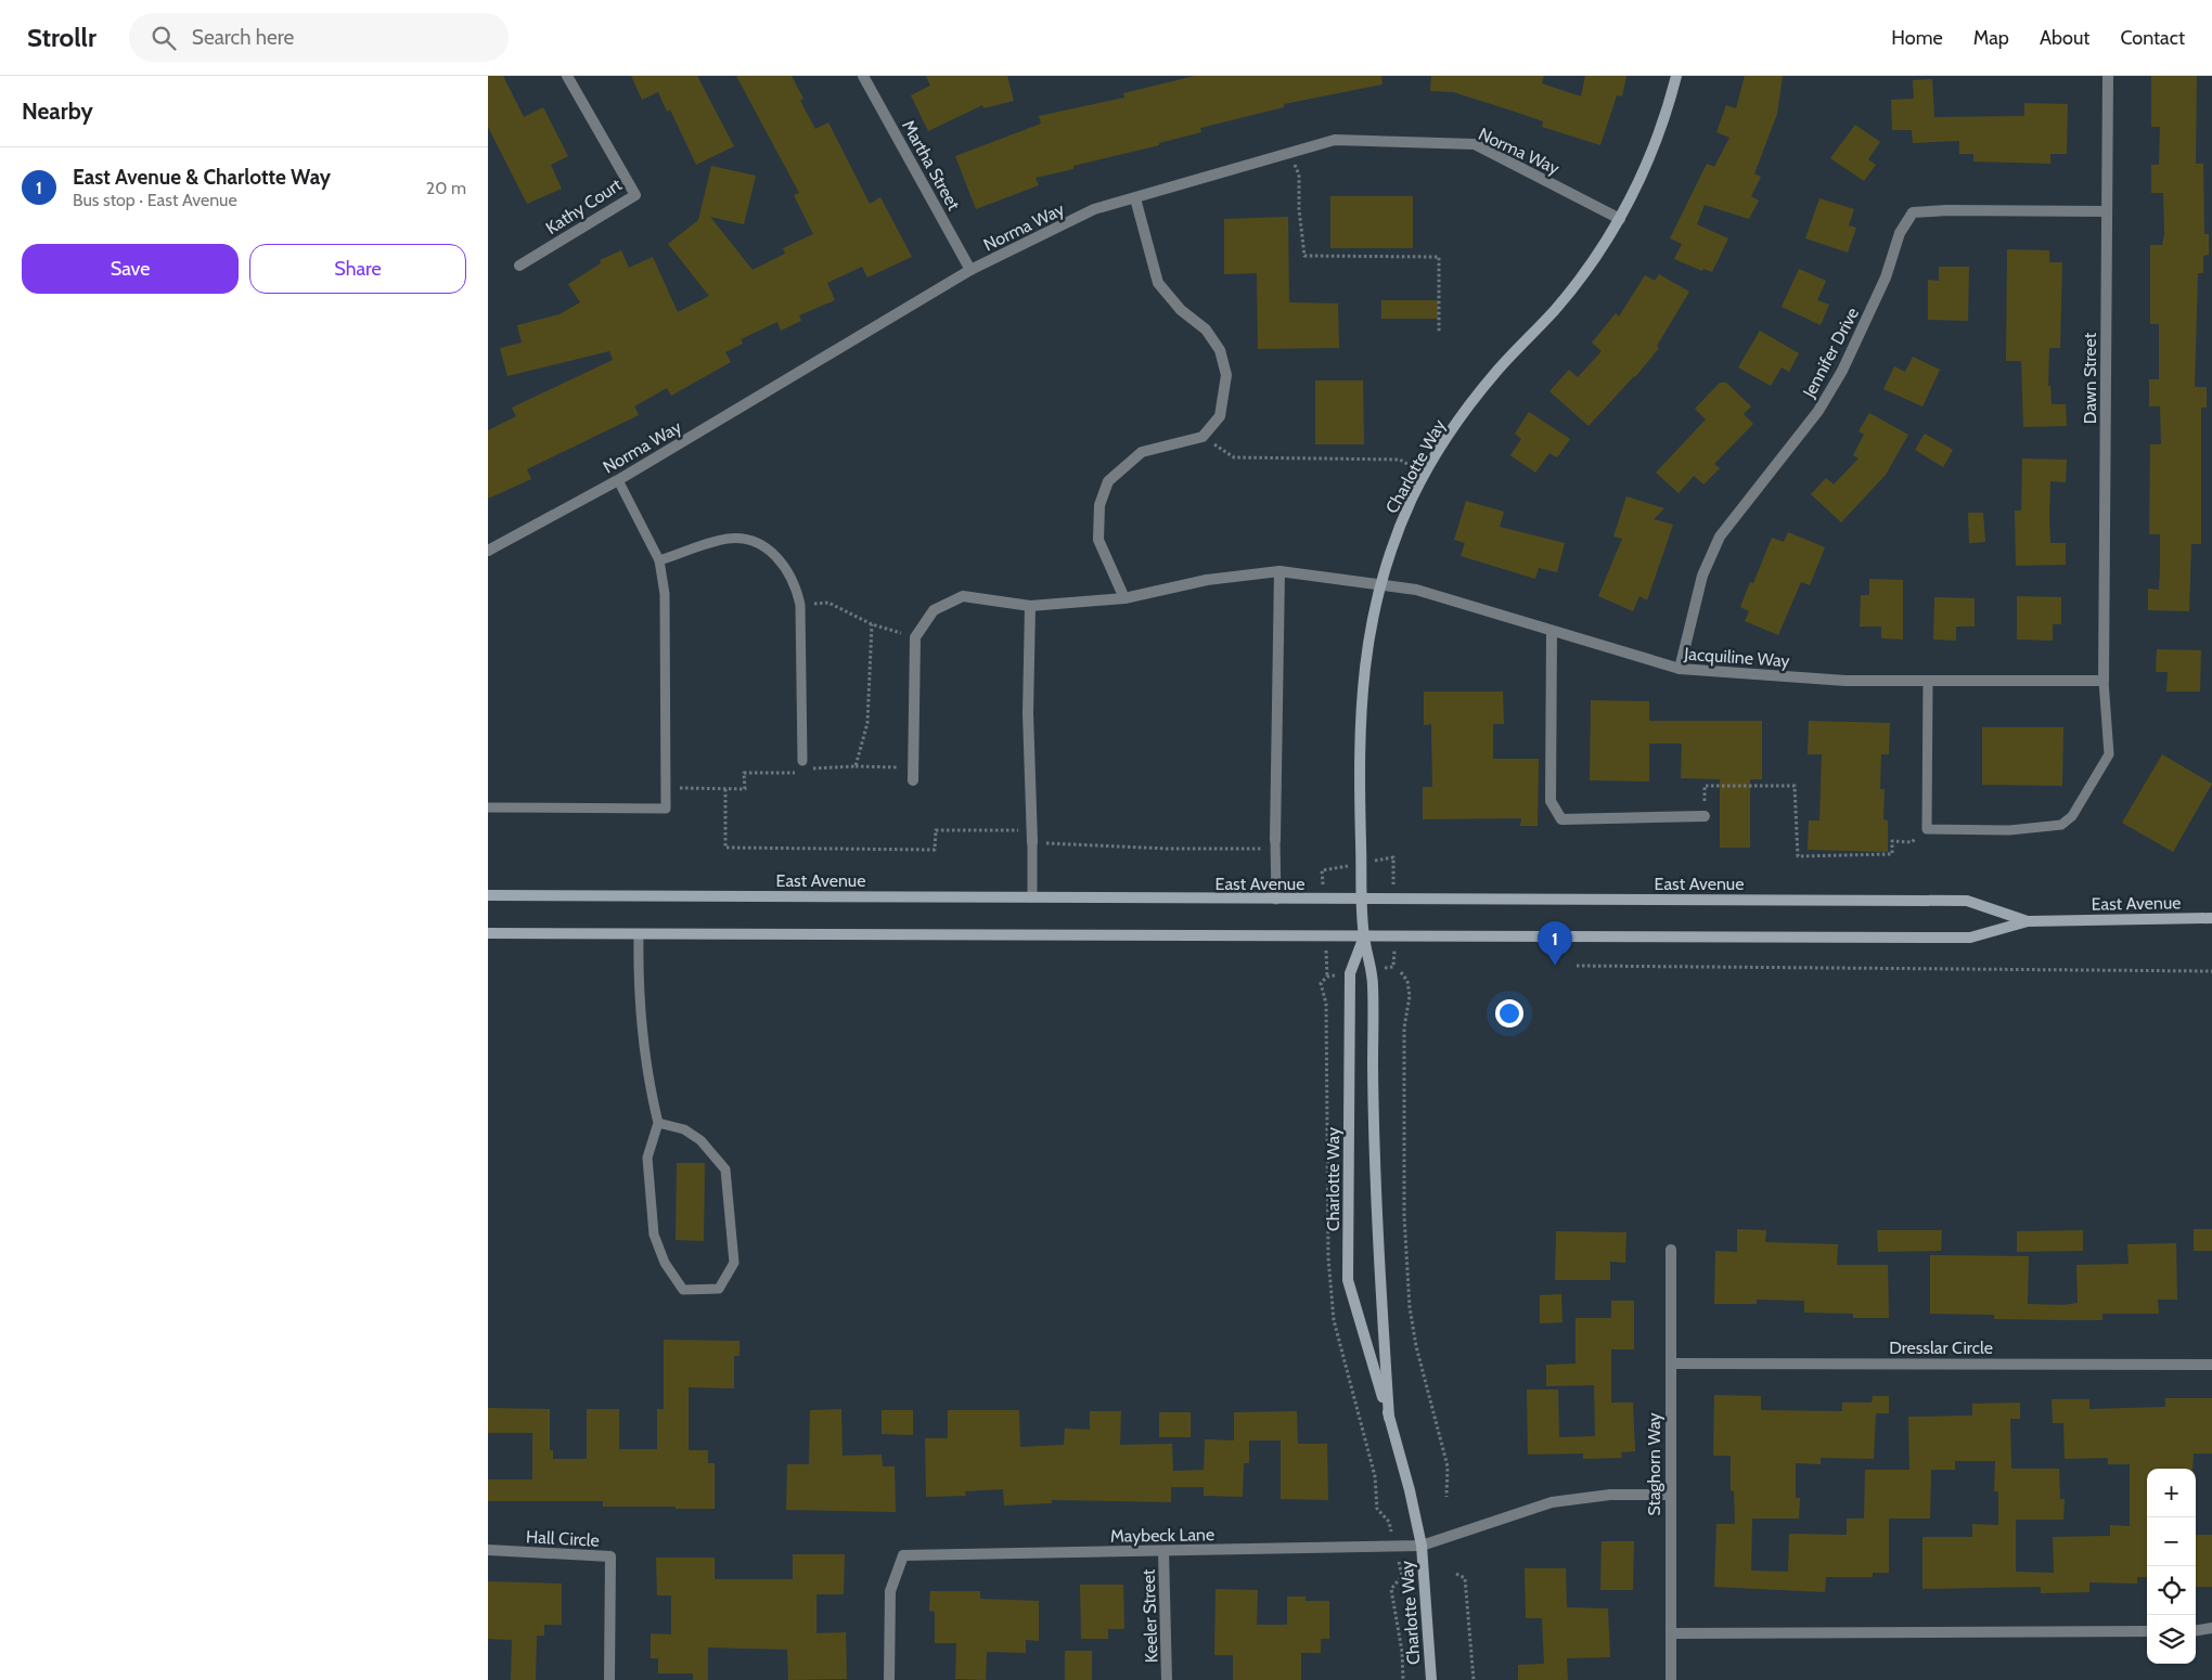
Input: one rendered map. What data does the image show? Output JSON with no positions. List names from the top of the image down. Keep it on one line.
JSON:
{"streets":{"main road":["Charlotte Way","East Avenue"],"street":["Norma Way","Martha Street","Kathy Court","Jennifer Drive","Dawn Street","Jacquiline Way","Dresslar Circle","Staghorn Way","Maybeck Lane","Hall Circle","Keeler Street"]},"crossings":[["Norma Way","Martha Street"],["Norma Way","Charlotte Way"],["Jennifer Drive","Dawn Street"],["Jennifer Drive","Jacquiline Way"],["Dawn Street","Jacquiline Way"],["Charlotte Way","Jacquiline Way"],["Charlotte Way","East Avenue"],["Charlotte Way","Maybeck Lane"],["Dresslar Circle","Staghorn Way"],["Staghorn Way","Maybeck Lane"],["Maybeck Lane","Keeler Street"]],"page":{"header":"Strollr","search":"Search here","nav":["Home","Map","About","Contact"],"heading":"Nearby","list":[{"mark":"1","name":"East Avenue & Charlotte Way","note":"Bus stop · East Avenue","value":"20 m"}],"buttons":["Save","Share"],"pins":"1","map_buttons":["+","−"]}}
